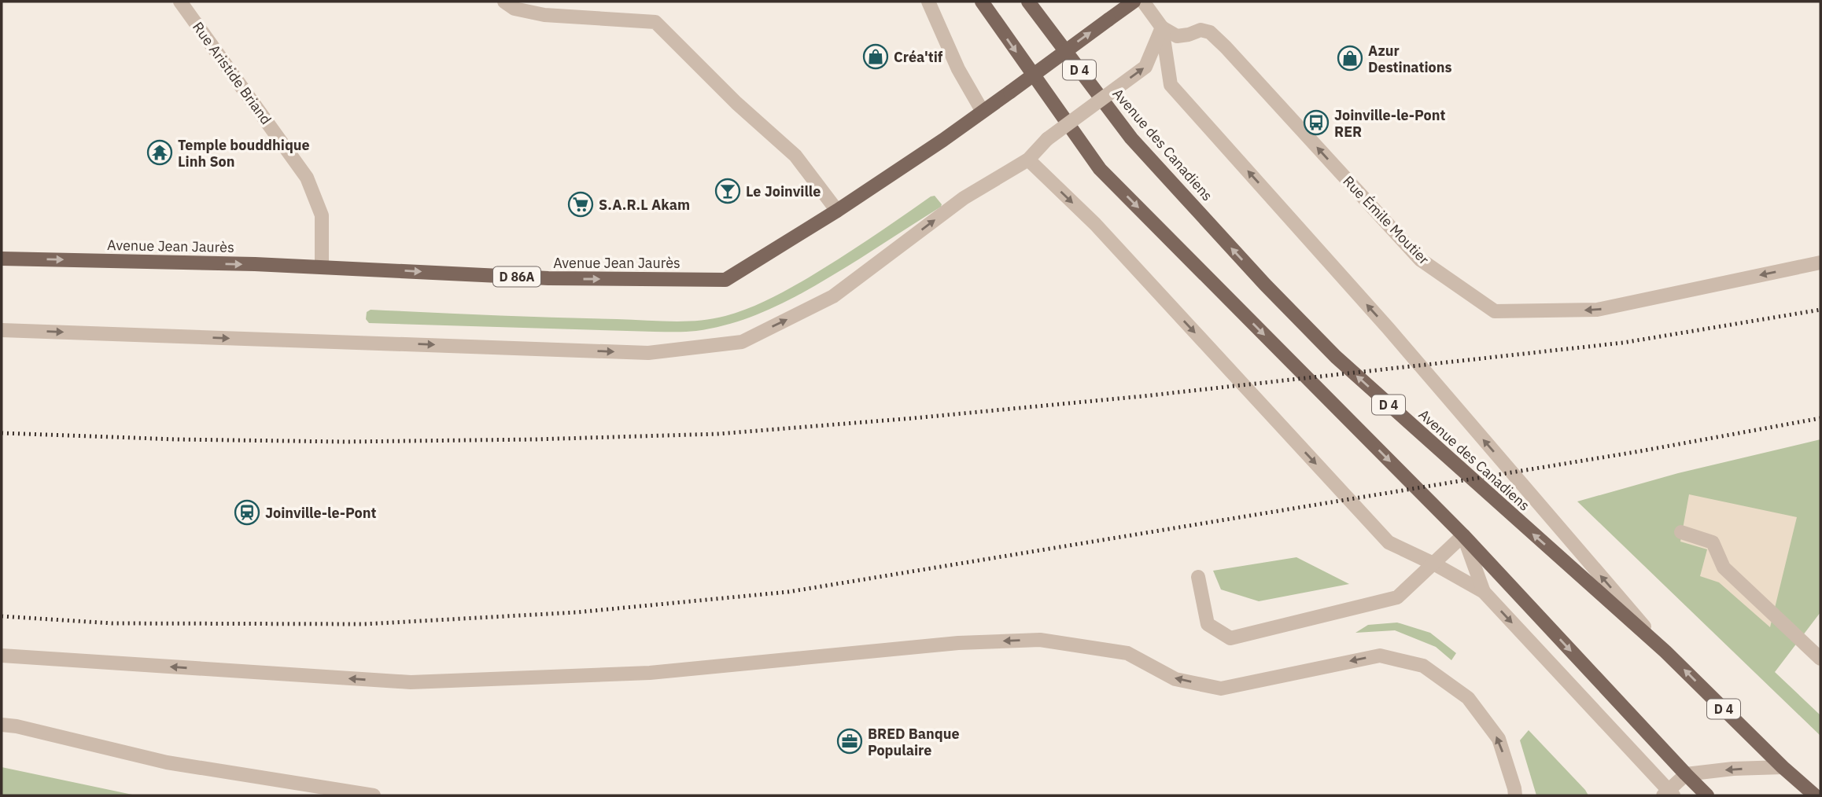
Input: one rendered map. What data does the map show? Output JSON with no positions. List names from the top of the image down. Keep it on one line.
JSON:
{"streets":{"main road":["D 4","Avenue des Canadiens","Avenue Jean Jaurès","D 86A"],"street":["Rue Aristide Briand","Rue Émile Moutier"]},"crossings":[["Rue Aristide Briand","Avenue Jean Jaurès"]],"one_way":["Rue Émile Moutier","Avenue Jean Jaurès"],"places":{"shop":["Créa'tif","Azur Destinations"],"bus stop":["Joinville-le-Pont RER"],"temple":["Temple bouddhique Linh Son"],"bar":["Le Joinville"],"supermarket":["S.A.R.L Akam"],"station":["Joinville-le-Pont"],"office":["BRED Banque Populaire"]}}
